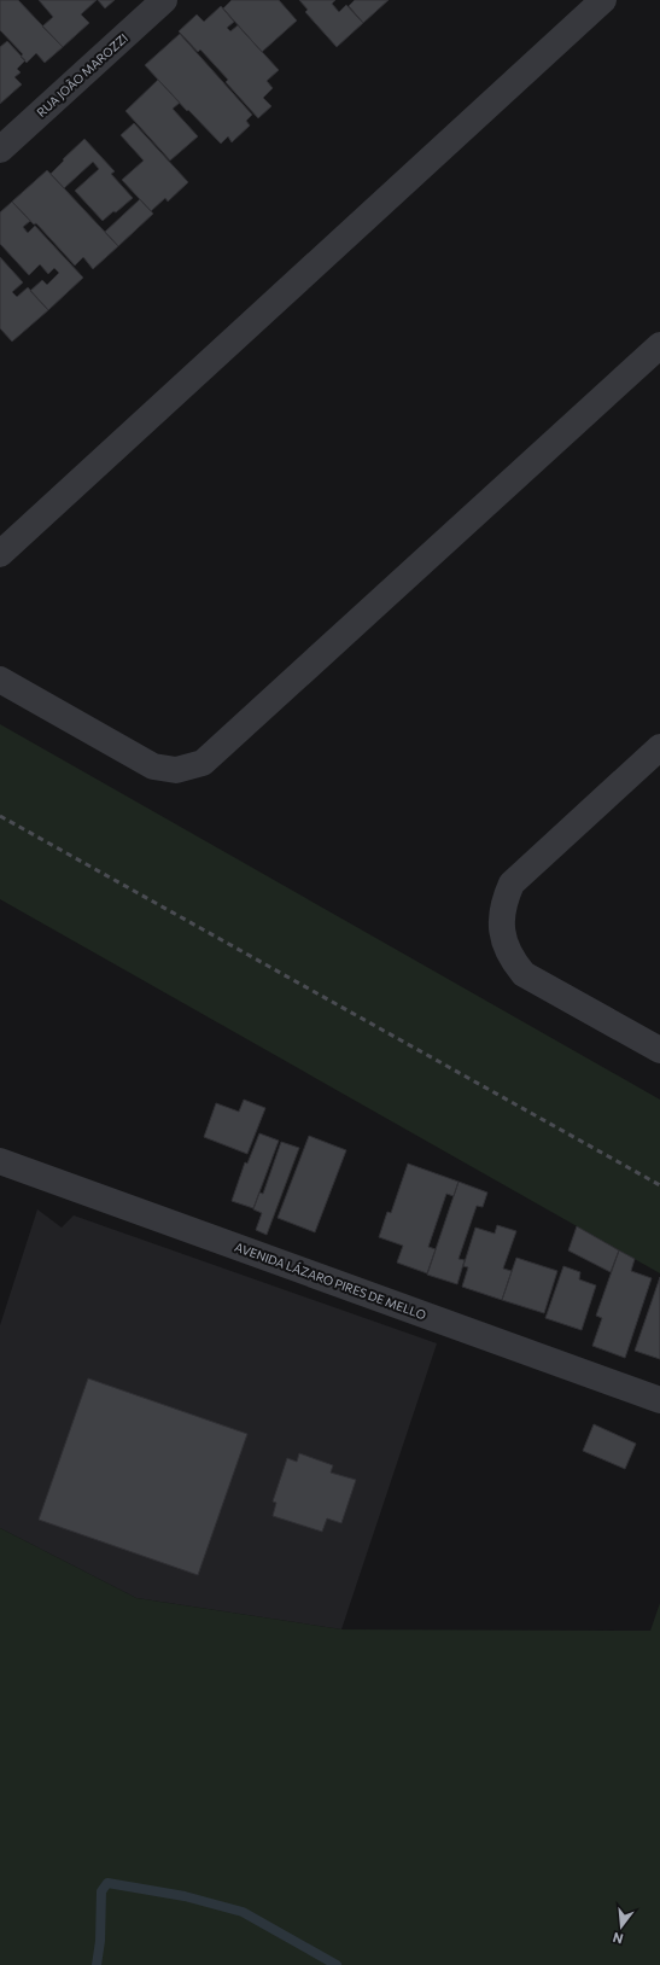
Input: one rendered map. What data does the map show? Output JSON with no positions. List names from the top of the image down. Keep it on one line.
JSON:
{"streets":{"street":["RUA JOÃO MAROZZI","AVENIDA LÁZARO PIRES DE MELLO"]},"north":"bottom"}
